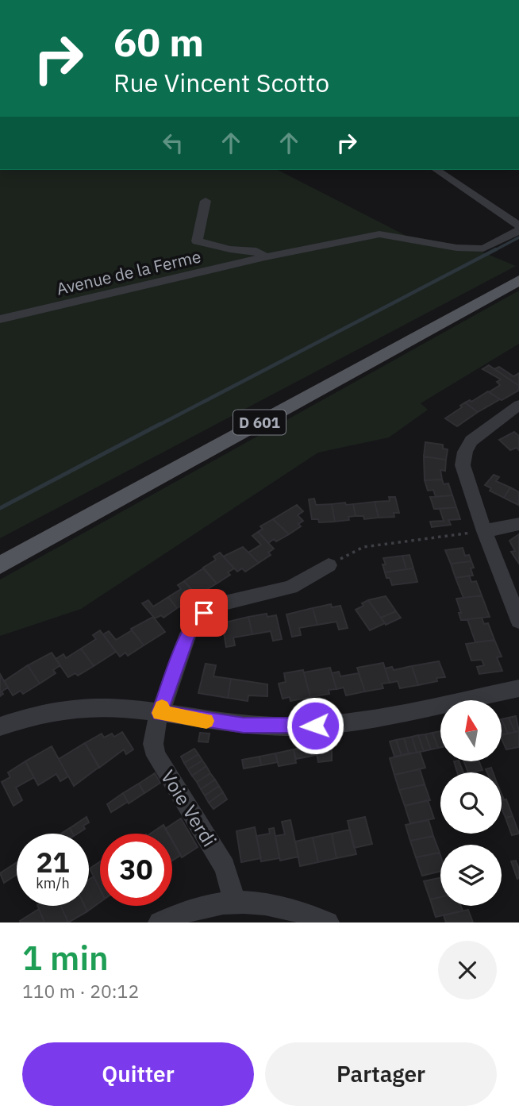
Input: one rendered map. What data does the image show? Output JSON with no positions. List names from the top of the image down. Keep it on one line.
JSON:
{"streets":{"main road":["D 601"],"street":["Avenue de la Ferme","Voie Verdi"]},"north":"top","page":{"turn":["60 m","Rue Vincent Scotto"],"speed":"21 km/h","limit":"30","heading":["1 min","110 m · 20:12"],"buttons":["Quitter","Partager"]}}
